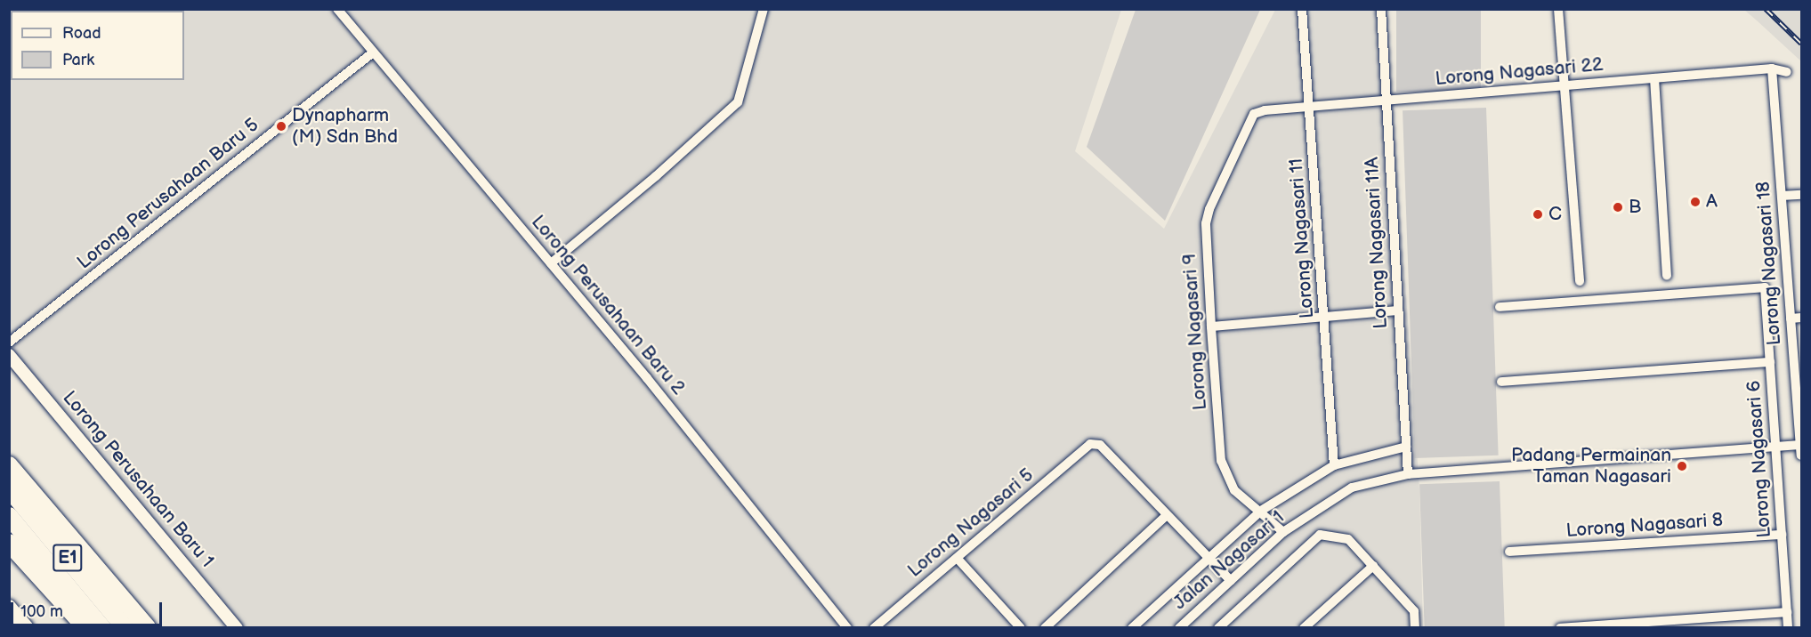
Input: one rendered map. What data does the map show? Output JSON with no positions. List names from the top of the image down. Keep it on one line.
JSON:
{"streets":{"highway":["E1"],"street":["Lorong Nagasari 22","Lorong Perusahaan Baru 5","Lorong Nagasari 11","Lorong Nagasari 11A","Lorong Nagasari 18","Lorong Perusahaan Baru 2","Lorong Nagasari 9","Lorong Nagasari 6","Lorong Perusahaan Baru 1","Lorong Nagasari 5","Lorong Nagasari 8","Jalan Nagasari 1"]},"crossings":[["Lorong Nagasari 22","Lorong Nagasari 11"],["Lorong Nagasari 22","Lorong Nagasari 11A"],["Lorong Nagasari 22","Lorong Nagasari 18"],["Lorong Nagasari 22","Lorong Nagasari 9"],["Lorong Perusahaan Baru 5","Lorong Perusahaan Baru 2"],["Lorong Nagasari 11","Jalan Nagasari 1"],["Lorong Nagasari 11A","Jalan Nagasari 1"],["Lorong Nagasari 18","Jalan Nagasari 1"],["Lorong Nagasari 9","Jalan Nagasari 1"],["Lorong Nagasari 6","Lorong Nagasari 8"],["Lorong Nagasari 6","Jalan Nagasari 1"]],"places":["Dynapharm (M) Sdn Bhd","A","B","C","Padang Permainan Taman Nagasari"],"legend":["Road","Park"],"scale_bar":"100 m"}
